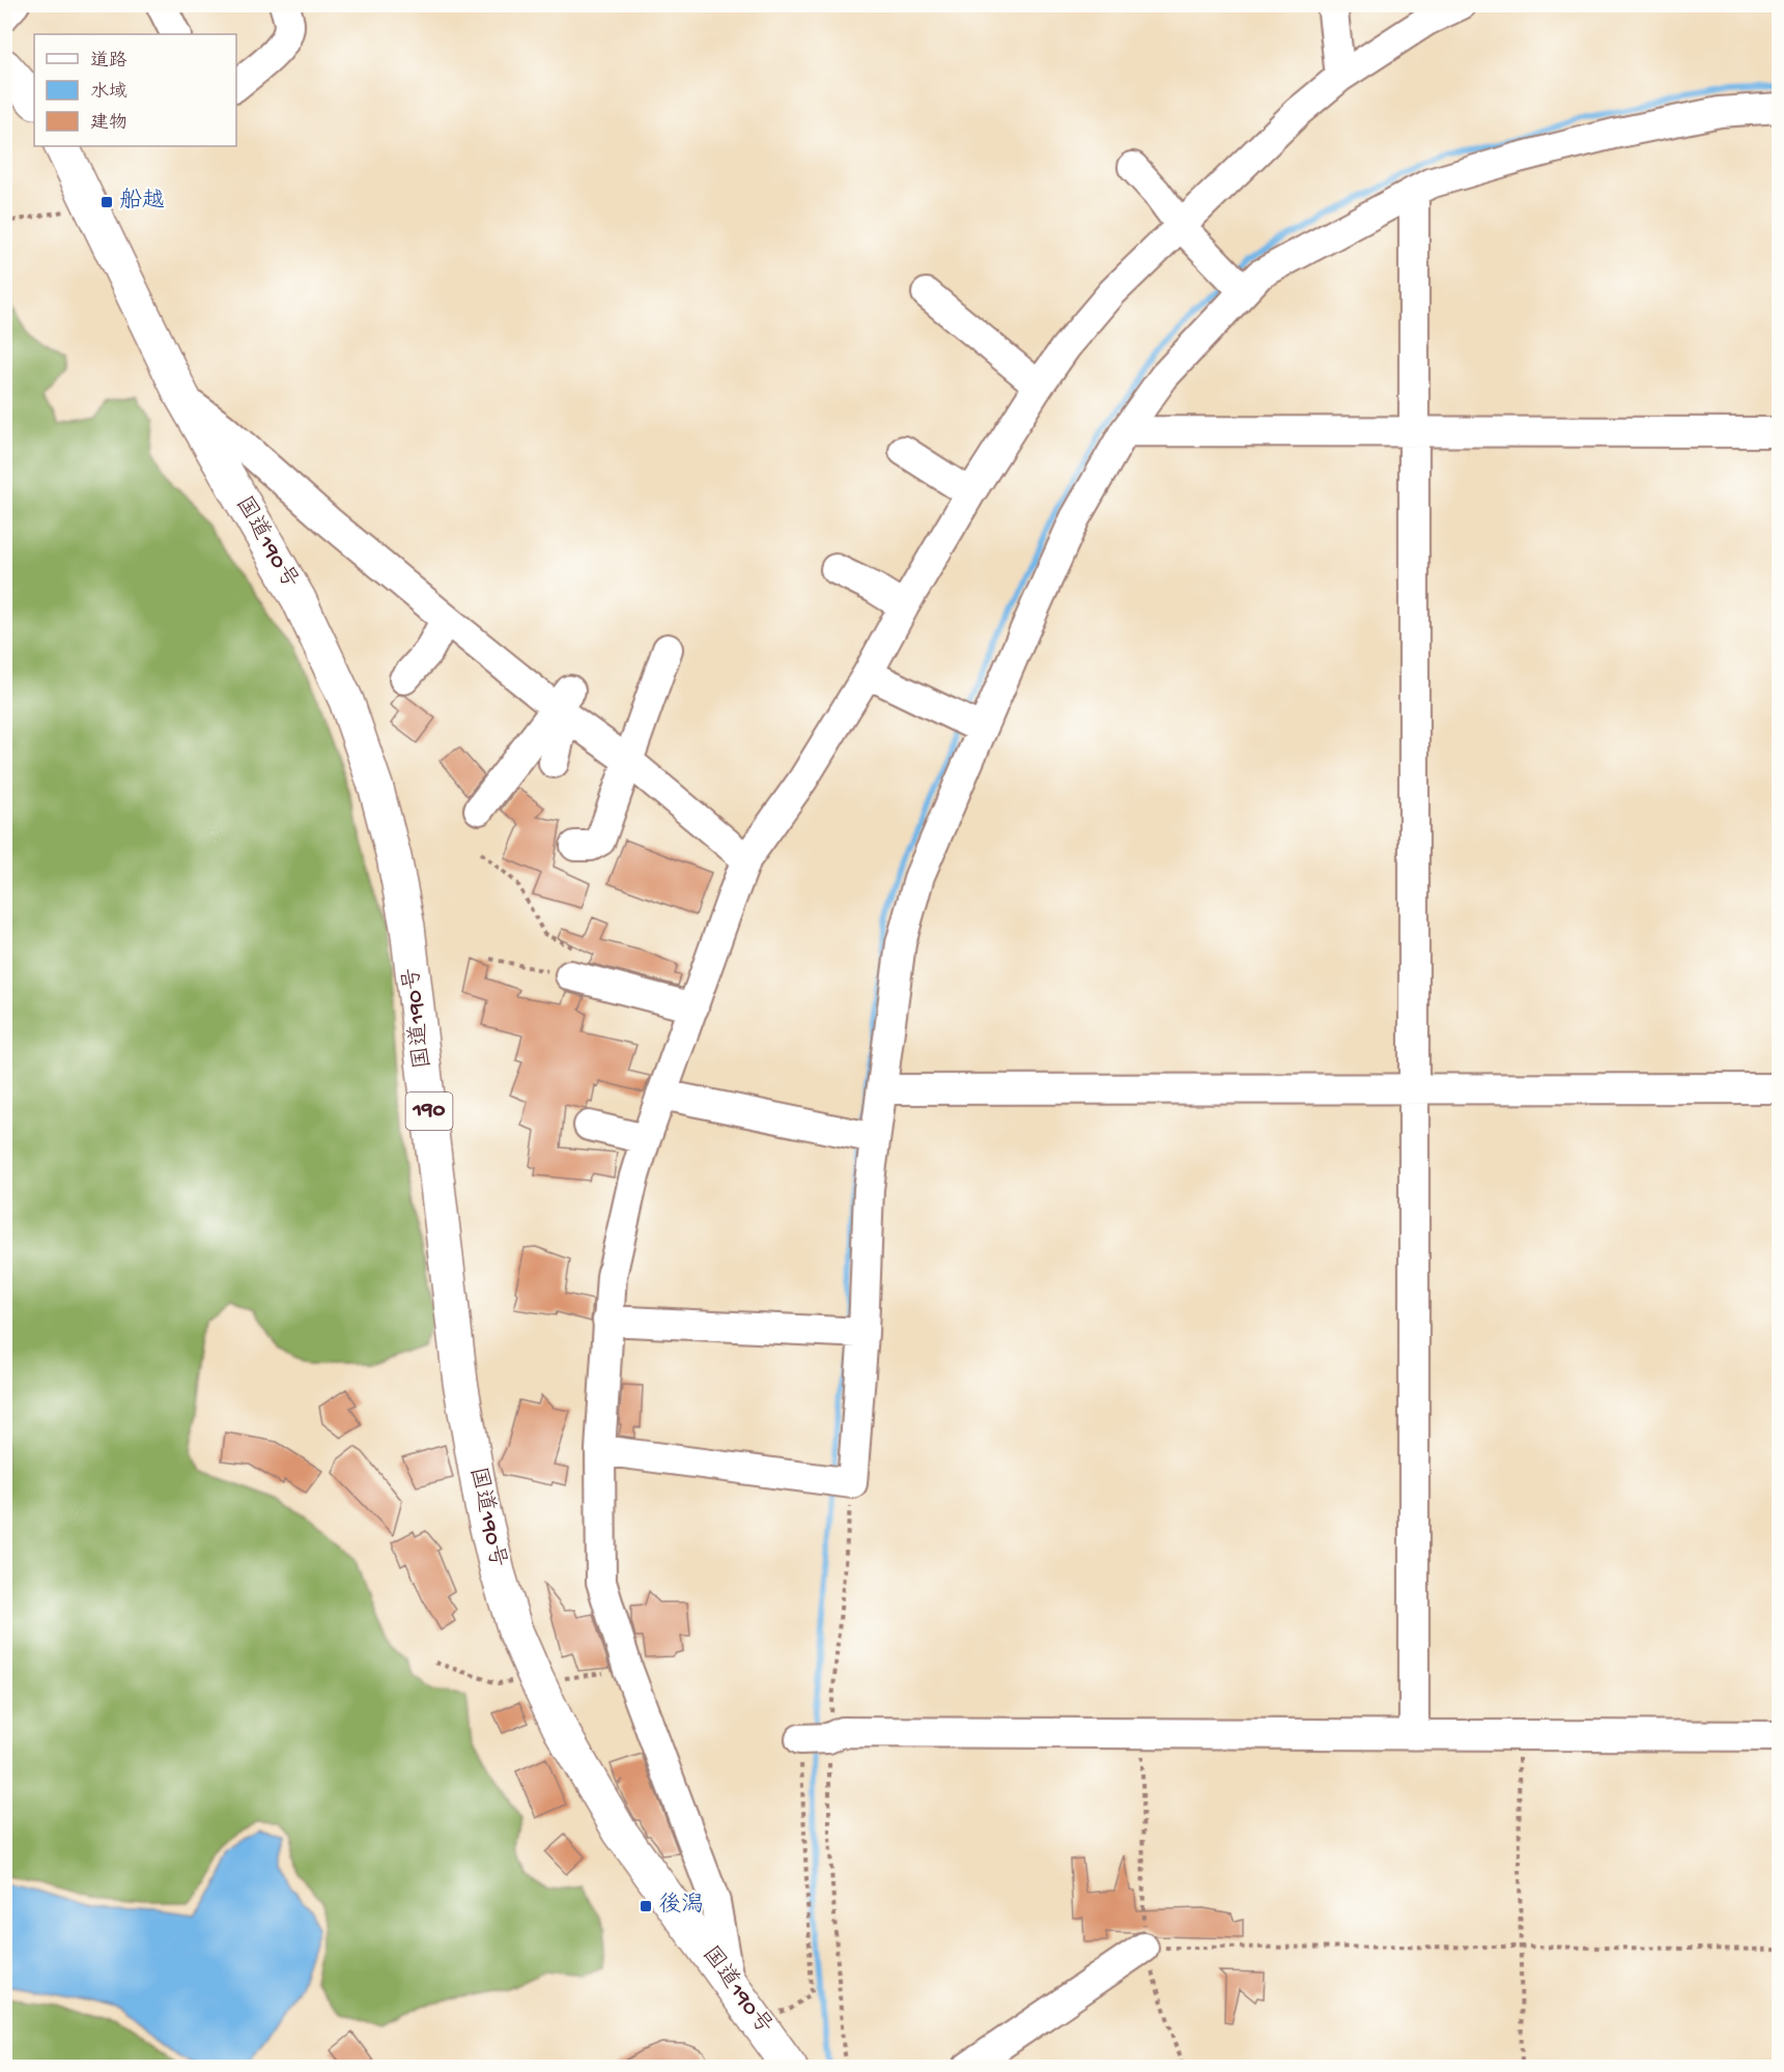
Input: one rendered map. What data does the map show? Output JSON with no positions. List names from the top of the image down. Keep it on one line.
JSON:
{"streets":{"highway":["国道190号","190"]},"places":{"transit":["船越","後潟"]},"legend":["道路","水域","建物"]}
